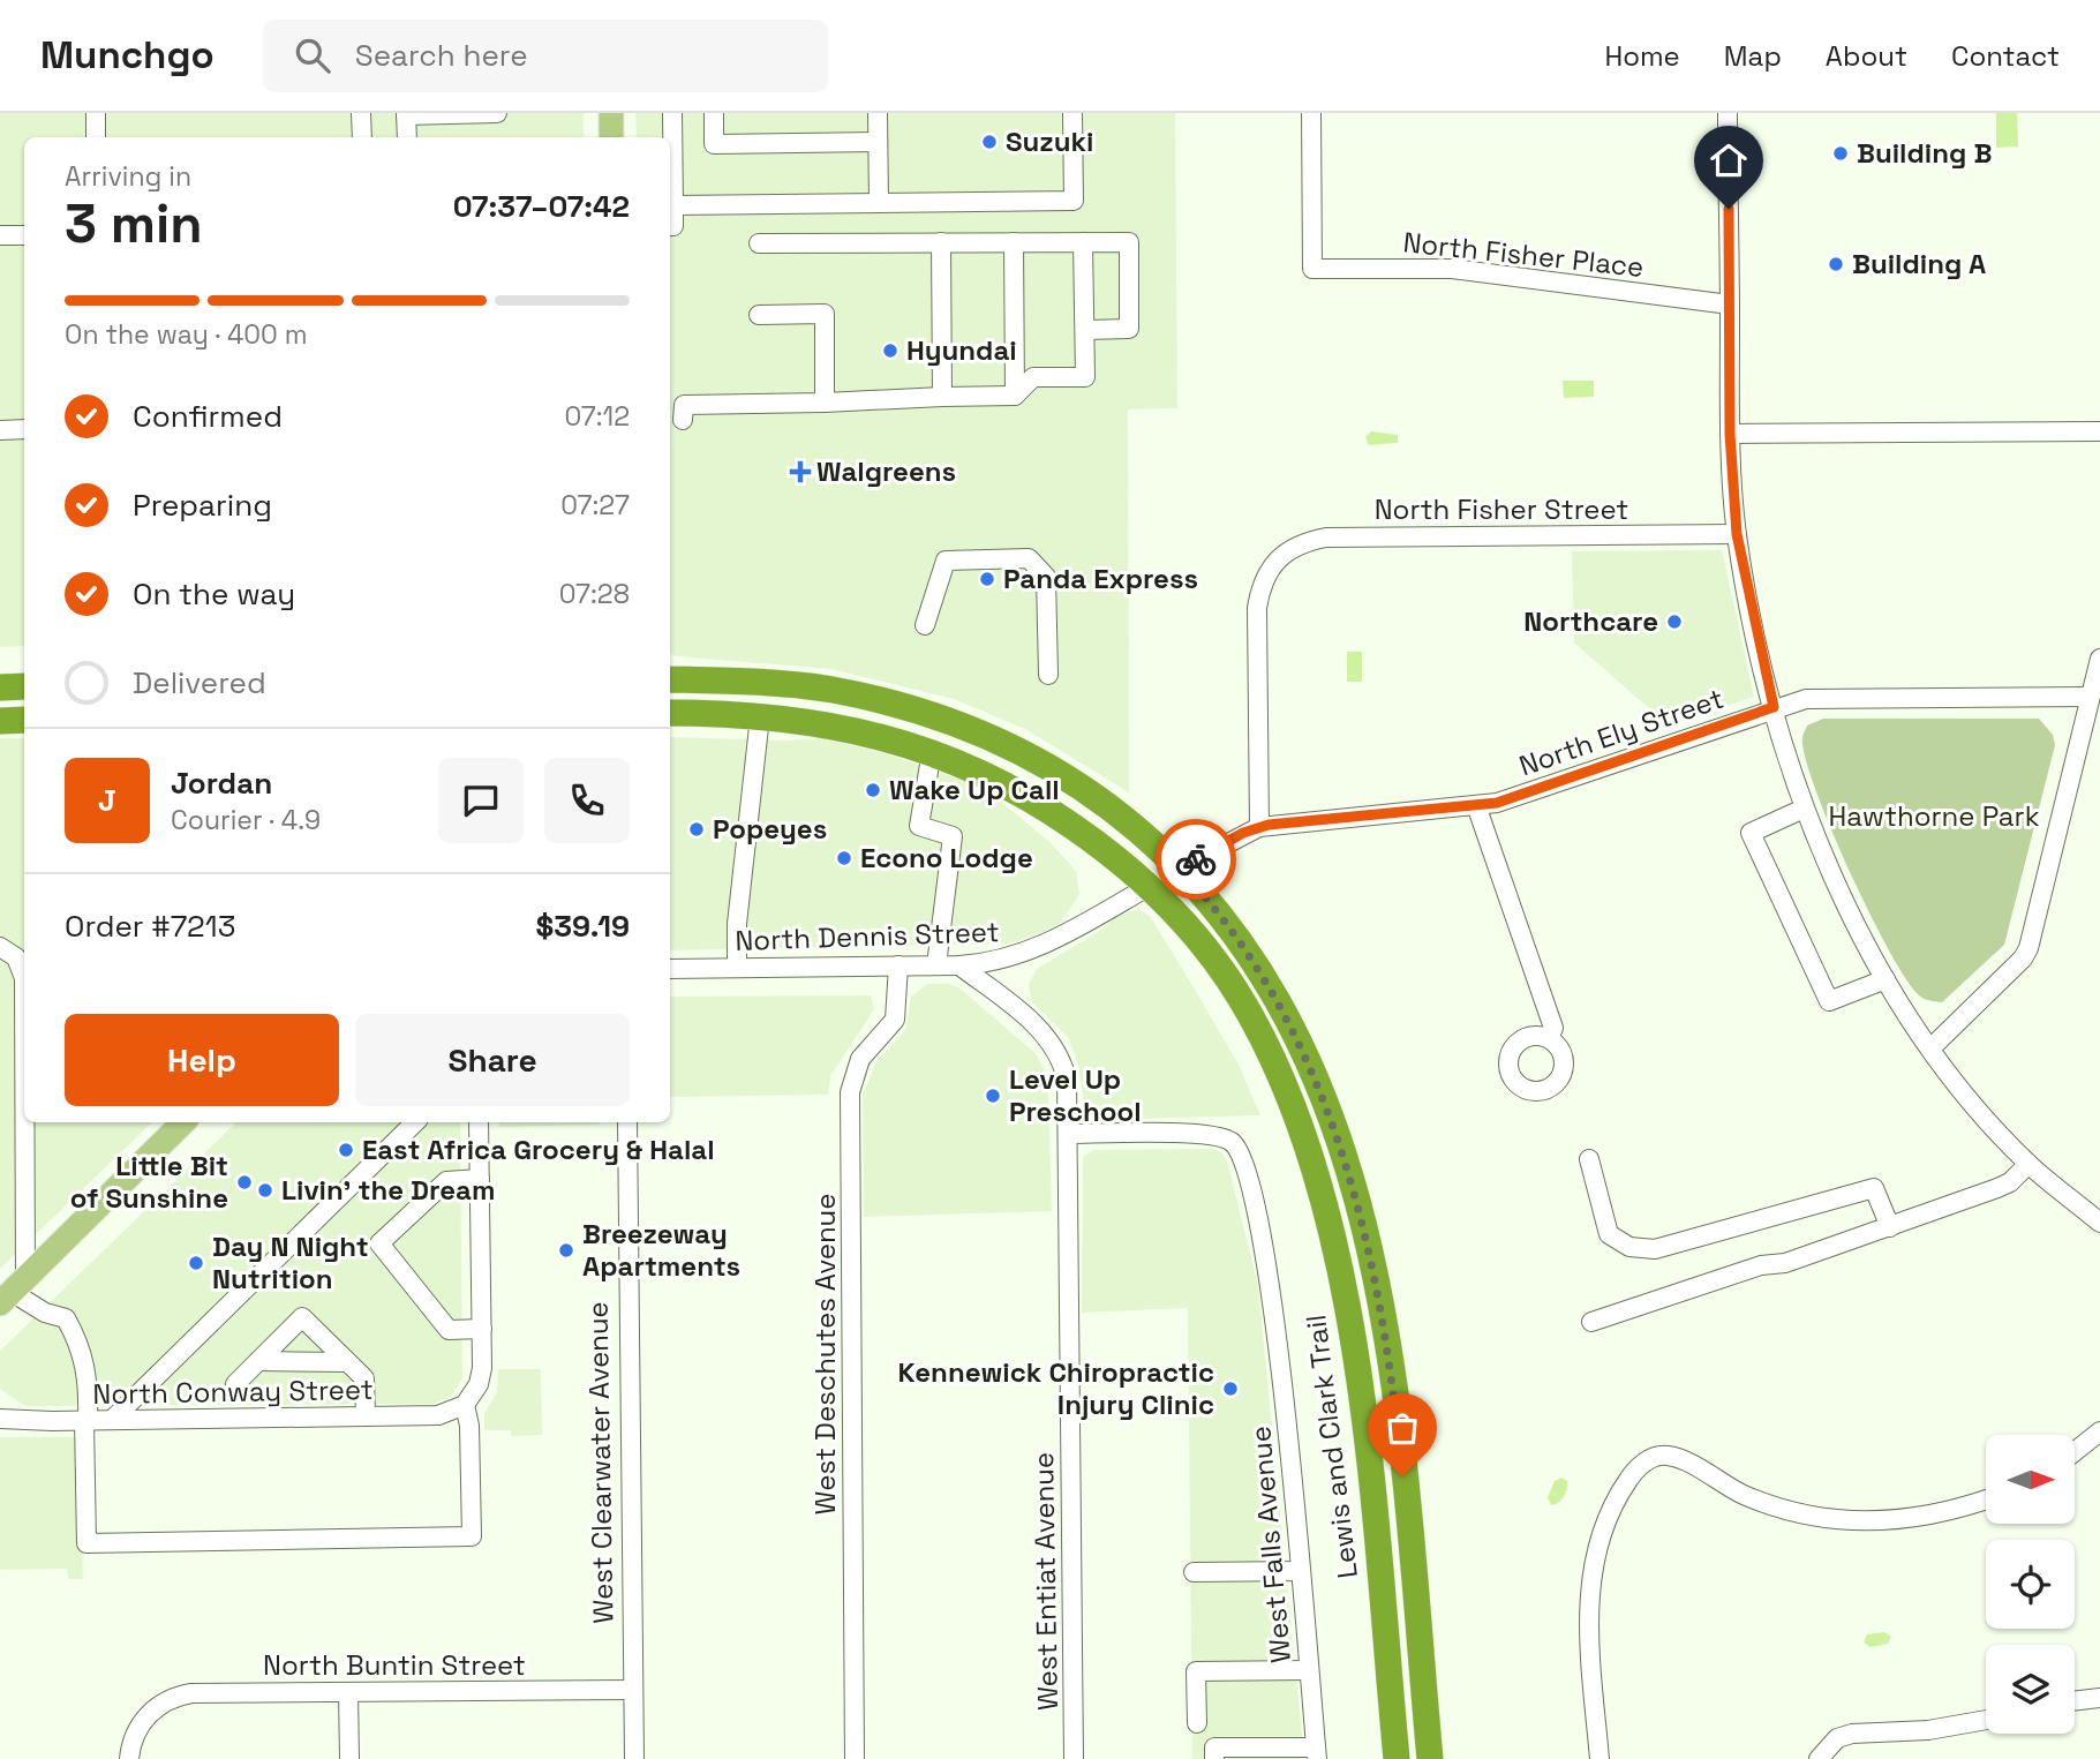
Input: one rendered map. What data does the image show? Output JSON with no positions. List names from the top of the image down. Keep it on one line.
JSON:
{"streets":{"highway":["Lewis and Clark Trail"],"street":["North Fisher Place","North Fisher Street","North Ely Street","North Dennis Street","West Deschutes Avenue","North Conway Street","West Clearwater Avenue","West Falls Avenue","West Entiat Avenue","North Buntin Street"]},"crossings":[["North Fisher Street","North Ely Street"],["North Dennis Street","West Deschutes Avenue"],["North Dennis Street","Lewis and Clark Trail"],["North Dennis Street","West Entiat Avenue"],["West Clearwater Avenue","North Buntin Street"],["West Falls Avenue","West Entiat Avenue"]],"parks":["Hawthorne Park"],"places":{"other":["Suzuki","Building B","Building A","Hyundai","Panda Express","Northcare","Wake Up Call","Popeyes","Econo Lodge","Level Up Preschool","East Africa Grocery & Halal","Little Bit of Sunshine","Livin' the Dream","Breezeway Apartments","Day N Night Nutrition","Kennewick Chiropractic Injury Clinic"],"health":["Walgreens"]},"north":"right","page":{"header":"Munchgo","search":"Search here","nav":["Home","Map","About","Contact"],"heading":["3 min","Arriving in","07:37–07:42"],"panel":["Jordan","Courier · 4.9","Order #7213","$39.19"],"bar":"On the way · 400 m","list":[["Confirmed","07:12"],["Preparing","07:27"],["On the way","07:28"],"Delivered"],"round":"J","buttons":["Help","Share"]}}
